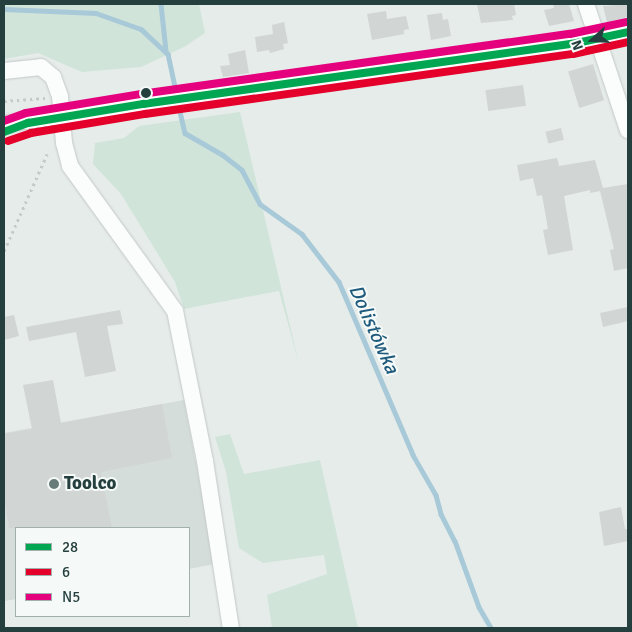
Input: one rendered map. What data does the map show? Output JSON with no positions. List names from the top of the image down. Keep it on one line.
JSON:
{"water":["Dolistówka"],"places":["Toolco"],"lines":["transit line N5","transit line 28","transit line 6"],"legend":["28","6","N5"],"north":"left"}
